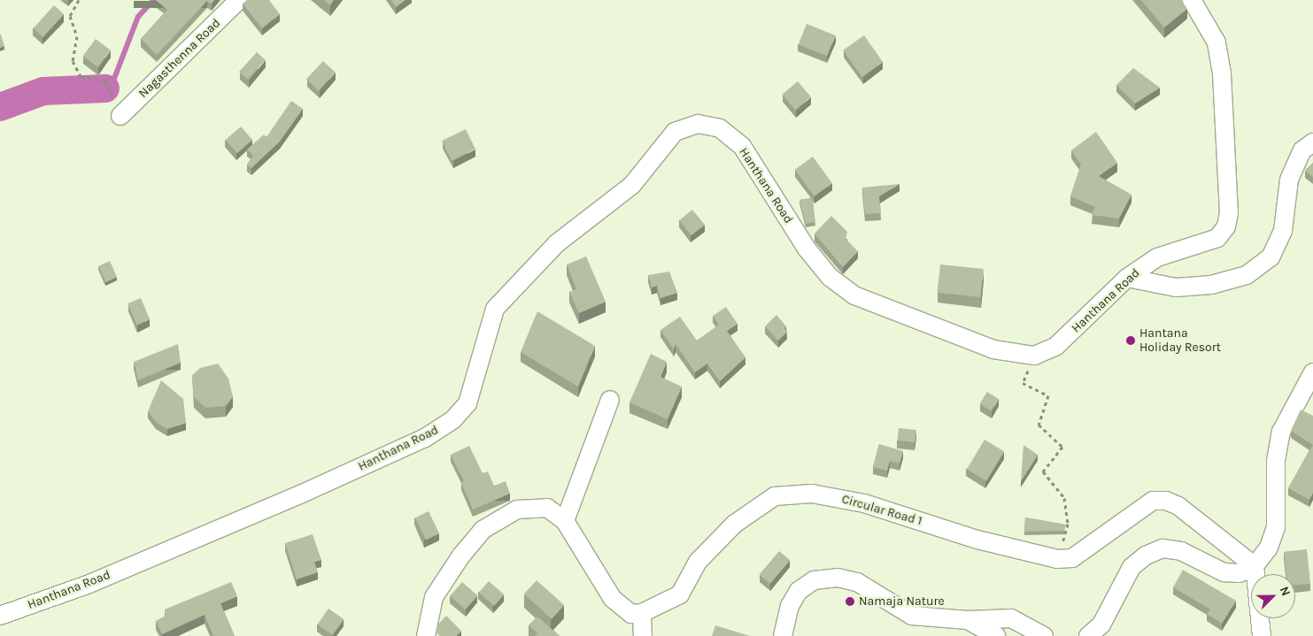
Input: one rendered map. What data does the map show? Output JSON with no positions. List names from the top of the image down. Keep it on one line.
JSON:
{"streets":{"street":["Nagasthenna Road","Hanthana Road","Circular Road 1"]},"places":["Hantana Holiday Resort","Namaja Nature"],"north":"top right"}
